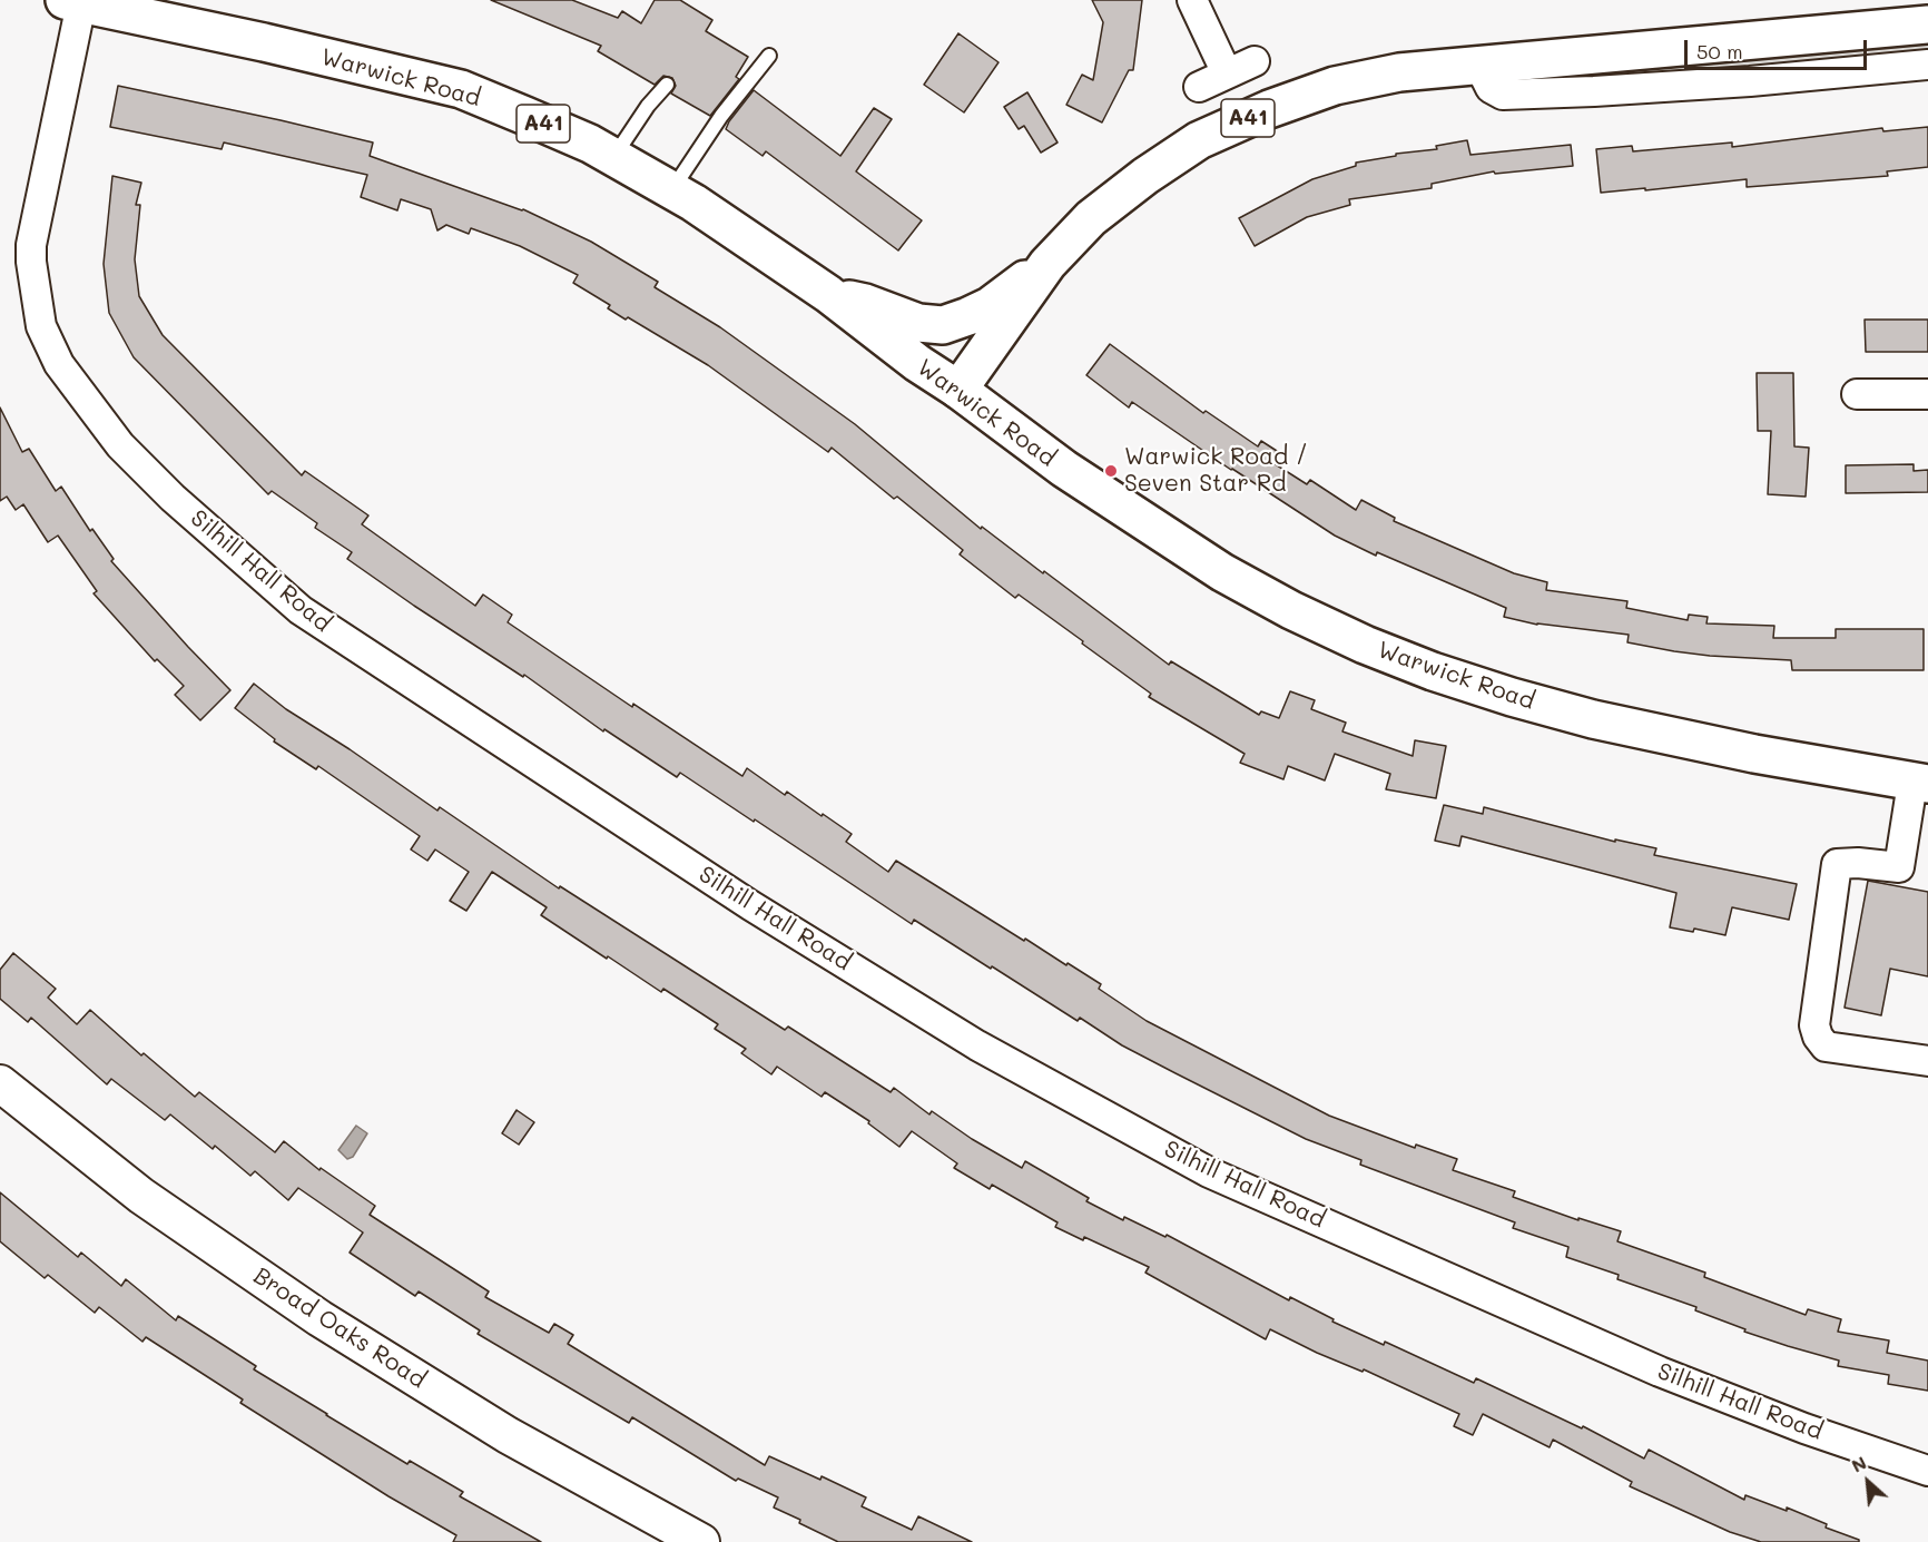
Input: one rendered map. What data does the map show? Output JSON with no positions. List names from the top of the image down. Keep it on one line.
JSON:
{"streets":{"main road":["Warwick Road","A41"],"street":["Silhill Hall Road","Broad Oaks Road"]},"crossings":[["Warwick Road","A41"],["Warwick Road","Silhill Hall Road"]],"places":["Warwick Road / Seven Star Rd"],"scale_bar":"50 m","north":"top left"}
